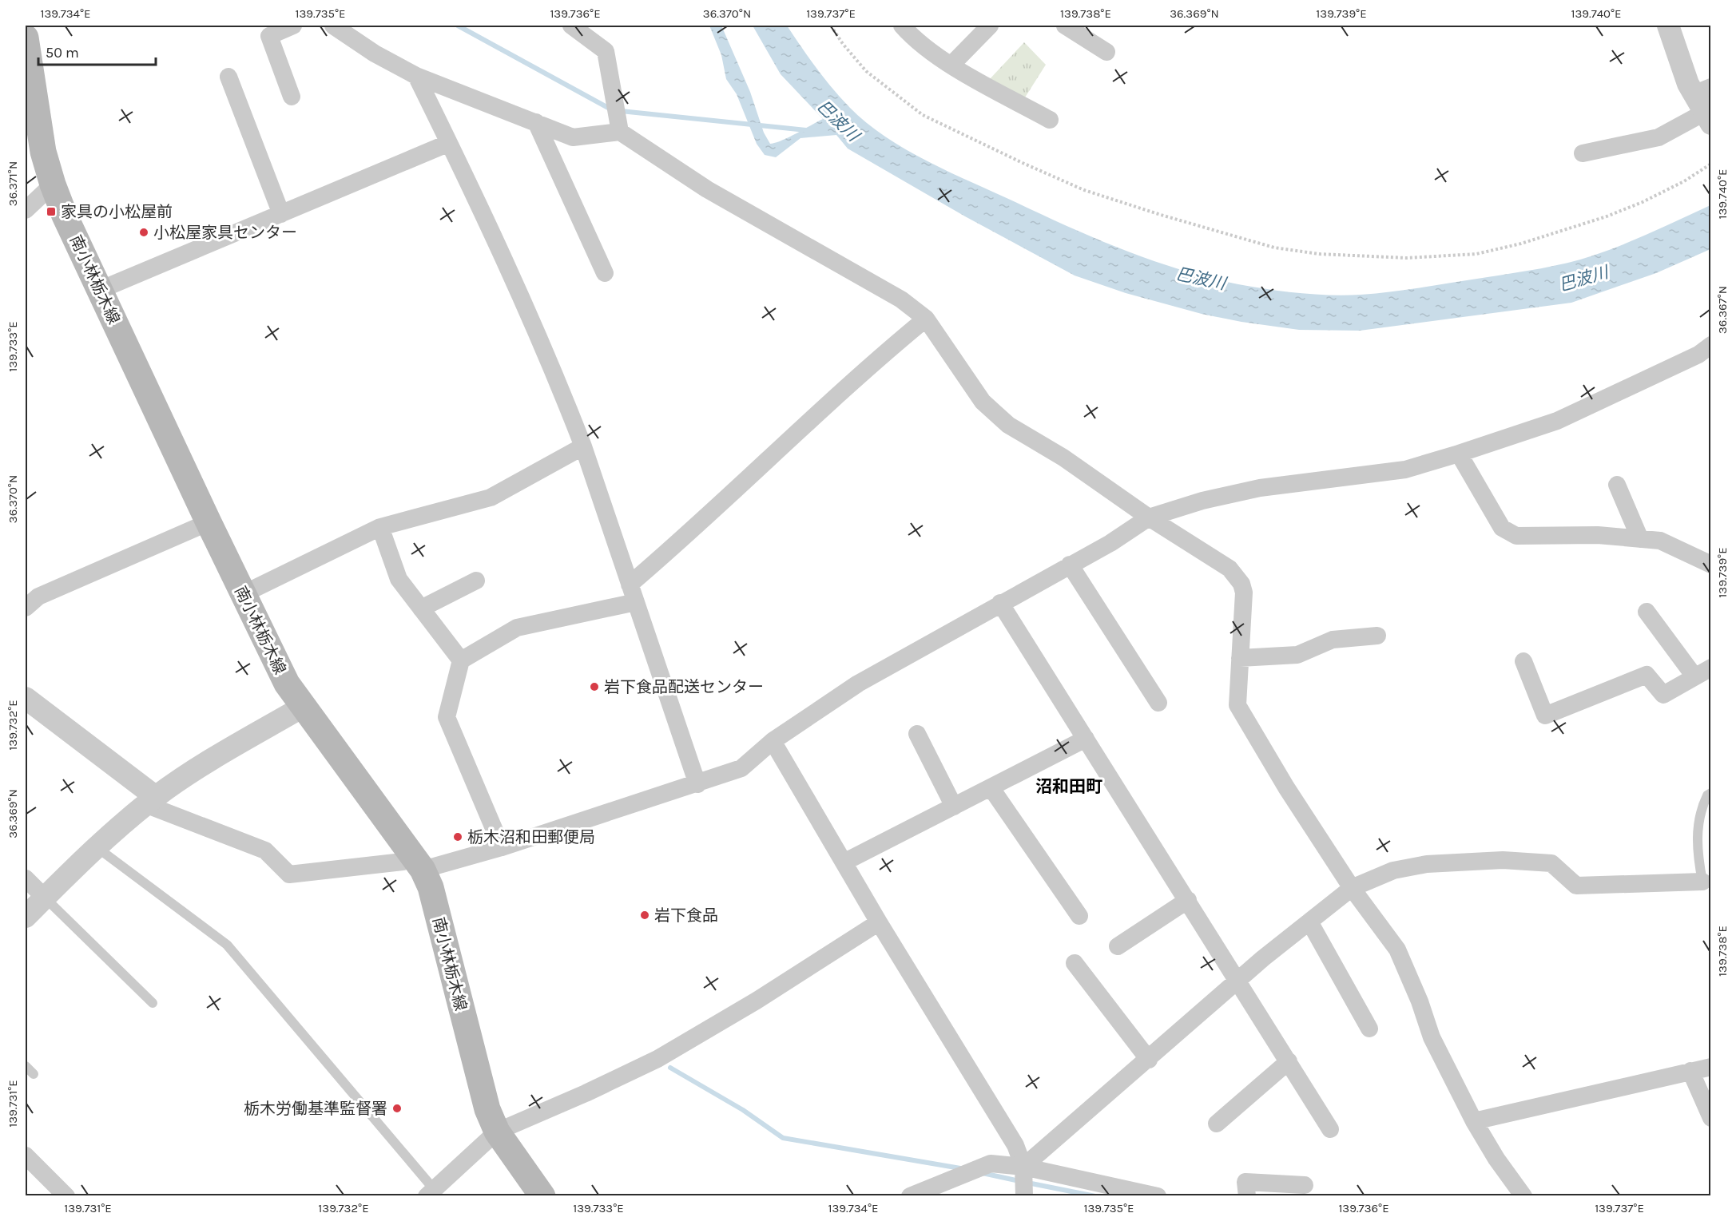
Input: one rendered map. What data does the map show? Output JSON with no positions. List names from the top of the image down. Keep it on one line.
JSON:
{"streets":{"main road":["南小林栃木線"]},"districts":["沼和田町"],"water":["巴波川"],"places":{"transit":["家具の小松屋前"],"other":["小松屋家具センター","岩下食品配送センター","栃木沼和田郵便局","岩下食品","栃木労働基準監督署"]},"scale_bar":"50 m","coordinates":["139.734°E","139.735°E","139.736°E","36.370°N","139.737°E","139.738°E","36.369°N","139.739°E","139.740°E","36.371°N","36.367°N","139.733°E","139.732°E","139.731°E"]}
